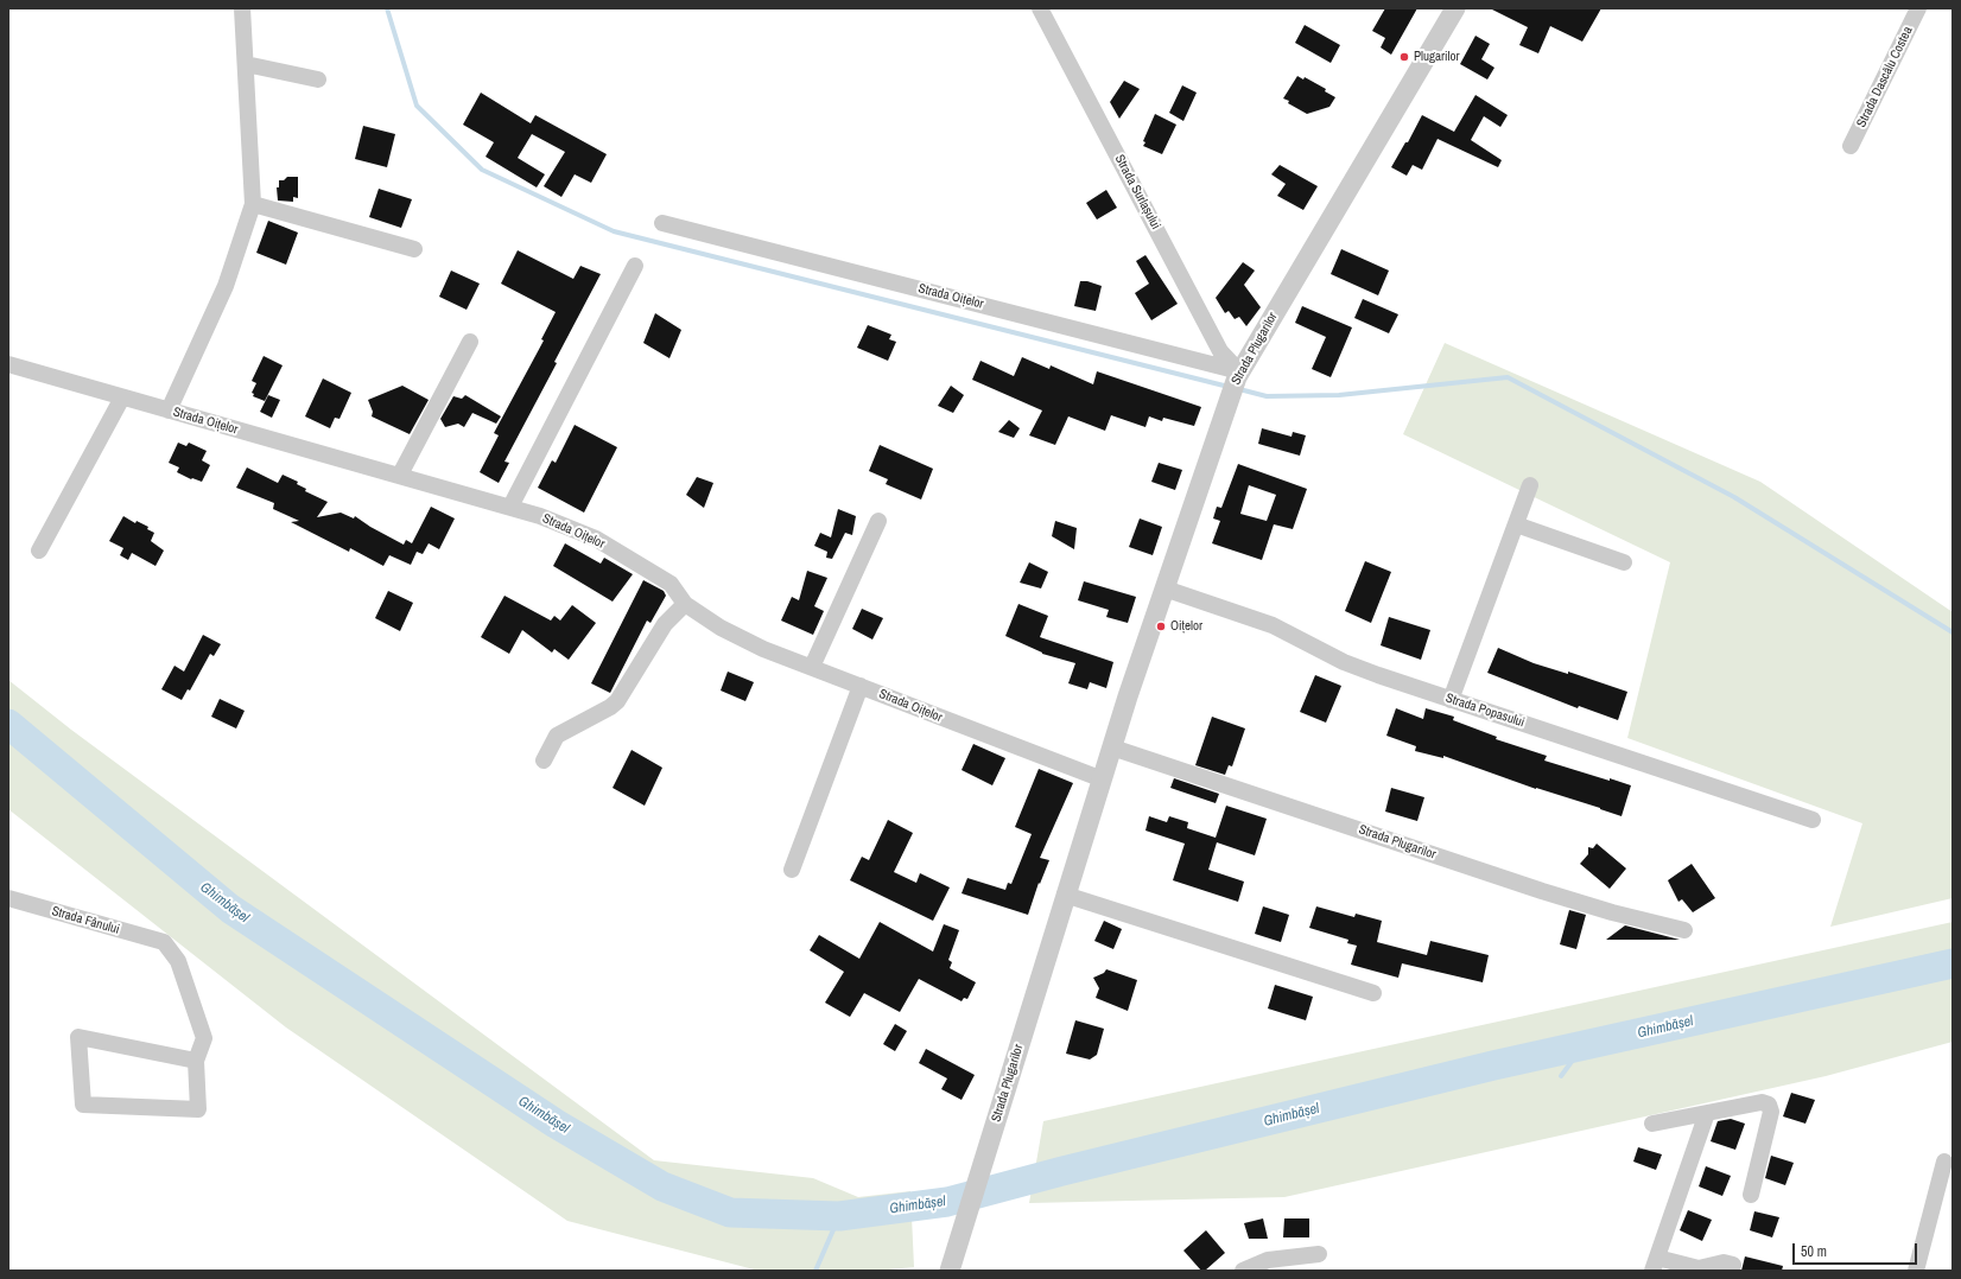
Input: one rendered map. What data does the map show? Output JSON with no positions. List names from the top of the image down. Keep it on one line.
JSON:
{"streets":{"street":["Strada Dascălu Costea","Strada Surlașului","Strada Oițelor","Strada Plugarilor","Strada Popasului","Strada Fânului"]},"crossings":[["Strada Surlașului","Strada Oițelor"],["Strada Surlașului","Strada Plugarilor"],["Strada Oițelor","Strada Plugarilor"],["Strada Plugarilor","Strada Popasului"]],"water":["Ghimbășel"],"places":["Plugarilor","Oițelor"],"scale_bar":"50 m"}
